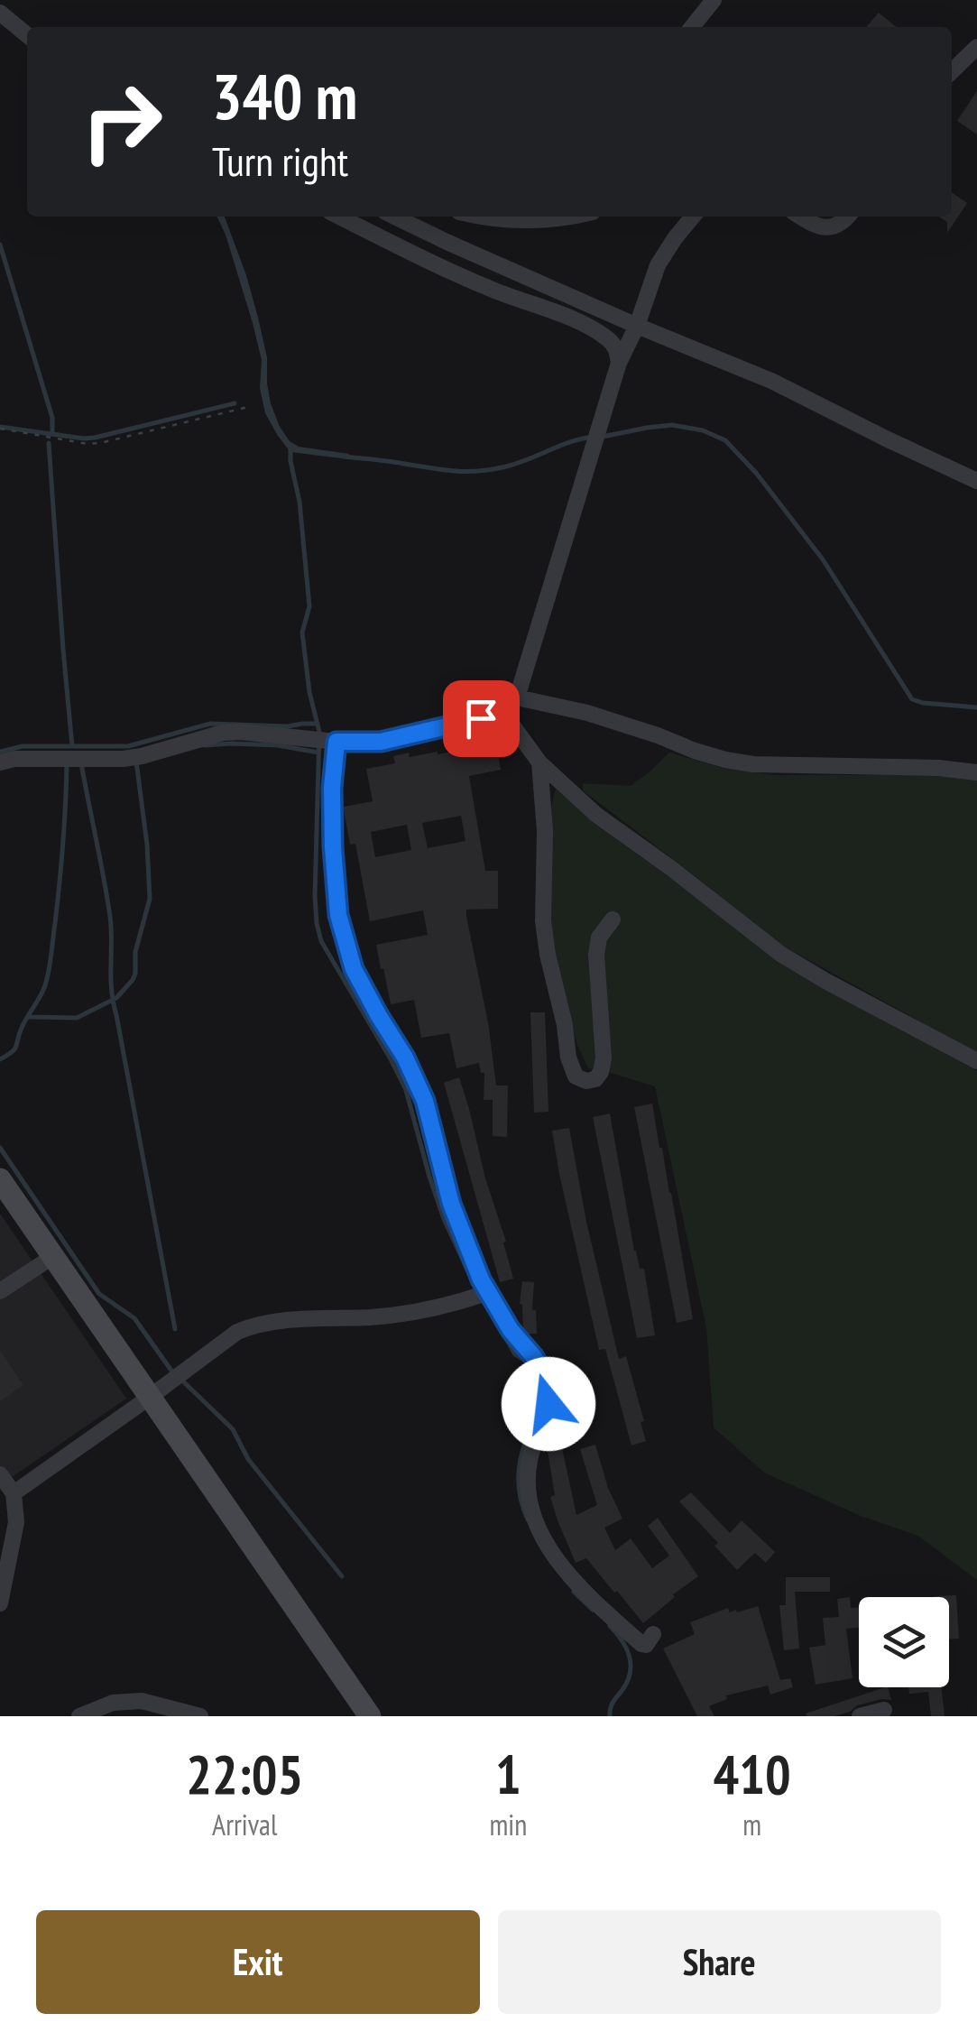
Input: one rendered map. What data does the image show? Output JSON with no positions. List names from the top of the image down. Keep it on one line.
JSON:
{"page":{"turn":["340 m","Turn right"],"eta":["22:05","Arrival","1","min","410","m"],"buttons":["Exit","Share"]}}
